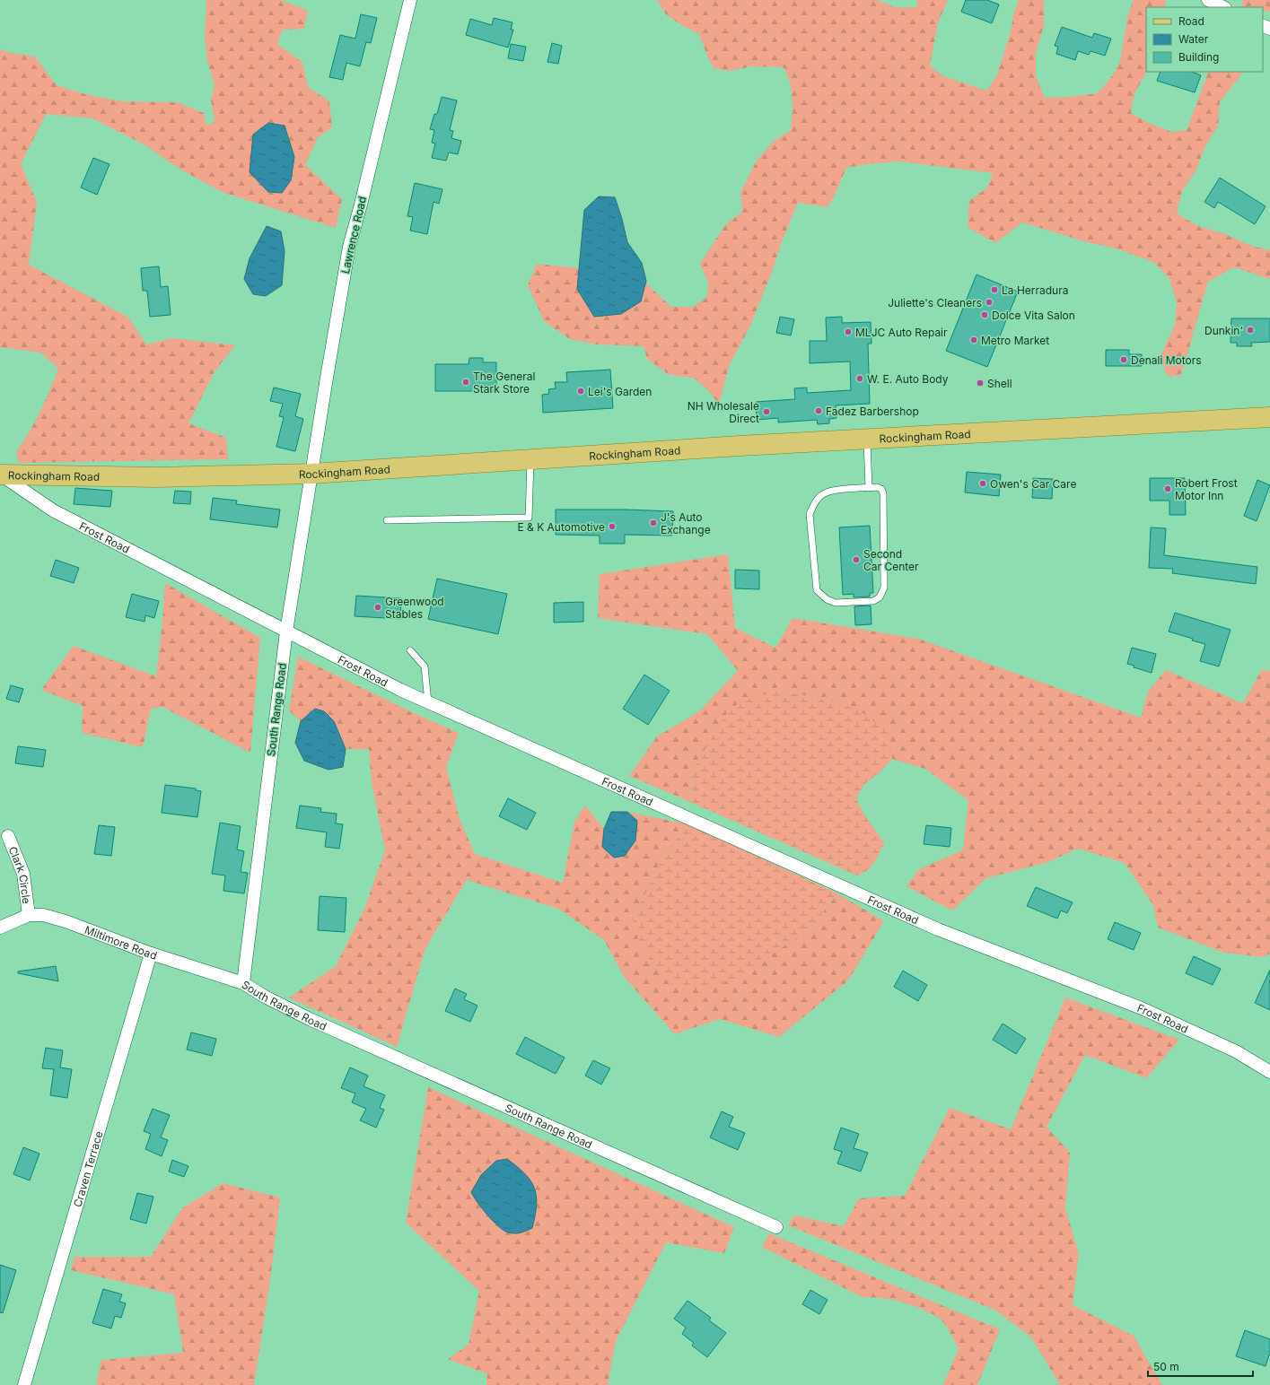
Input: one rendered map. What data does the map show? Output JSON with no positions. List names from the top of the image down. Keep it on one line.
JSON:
{"streets":{"main road":["Rockingham Road"],"street":["Lawrence Road","Frost Road","South Range Road","Clark Circle","Miltimore Road","Craven Terrace"]},"crossings":[["Lawrence Road","Rockingham Road"],["Lawrence Road","South Range Road"],["Rockingham Road","Frost Road"],["Rockingham Road","South Range Road"],["Frost Road","South Range Road"],["South Range Road","Miltimore Road"],["Clark Circle","Miltimore Road"],["Miltimore Road","Craven Terrace"]],"places":["La Herradura","Juliette's Cleaners","Dolce Vita Salon","Dunkin'","MLJC Auto Repair","Metro Market","Denali Motors","W. E. Auto Body","The General Stark Store","Shell","Lei's Garden","Fadez Barbershop","NH Wholesale Direct","Owen's Car Care","Robert Frost Motor Inn","J's Auto Exchange","E & K Automotive","Second Car Center","Greenwood Stables"],"legend":["Road","Water","Building"],"scale_bar":"50 m"}
